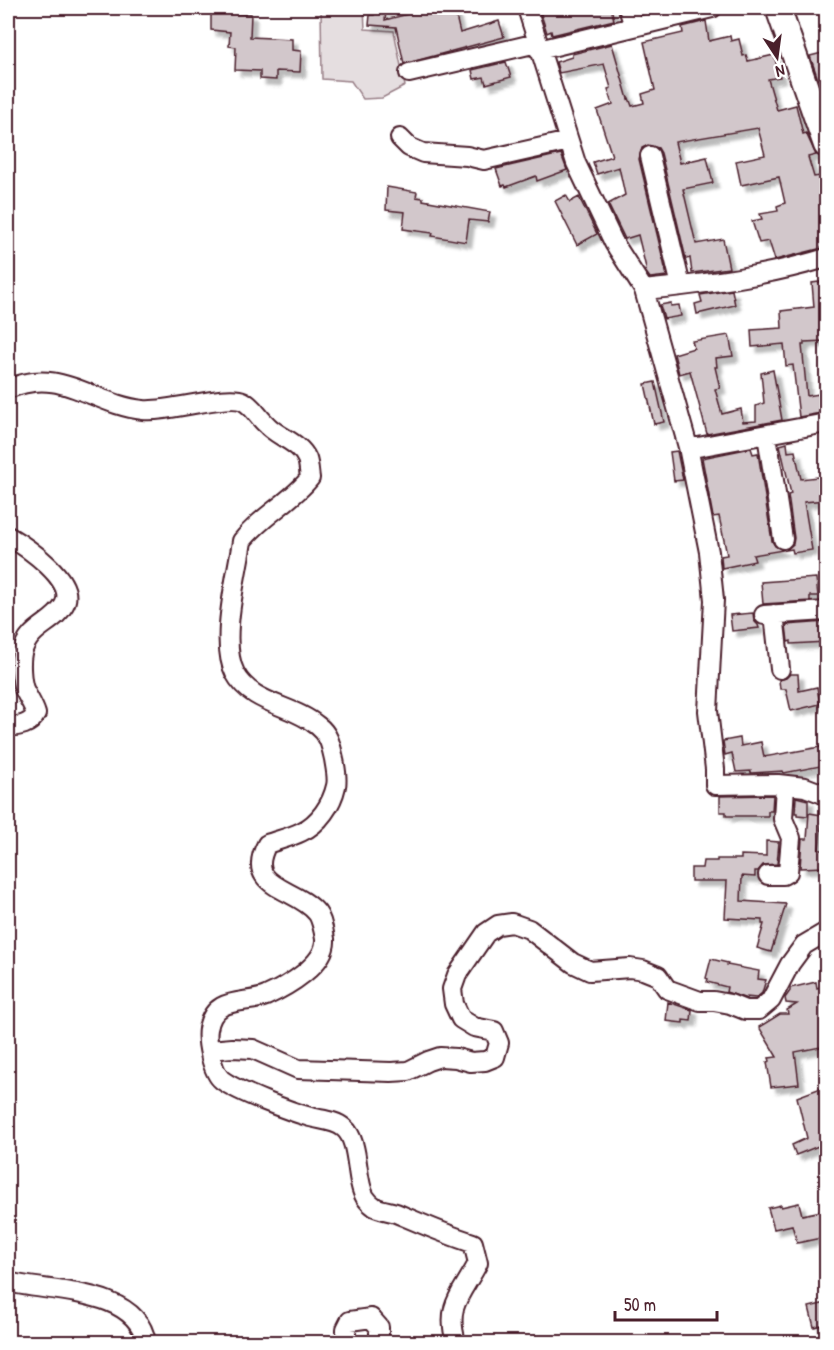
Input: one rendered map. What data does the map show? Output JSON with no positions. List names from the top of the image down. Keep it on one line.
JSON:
{"scale_bar":"50 m","north":"bottom"}
